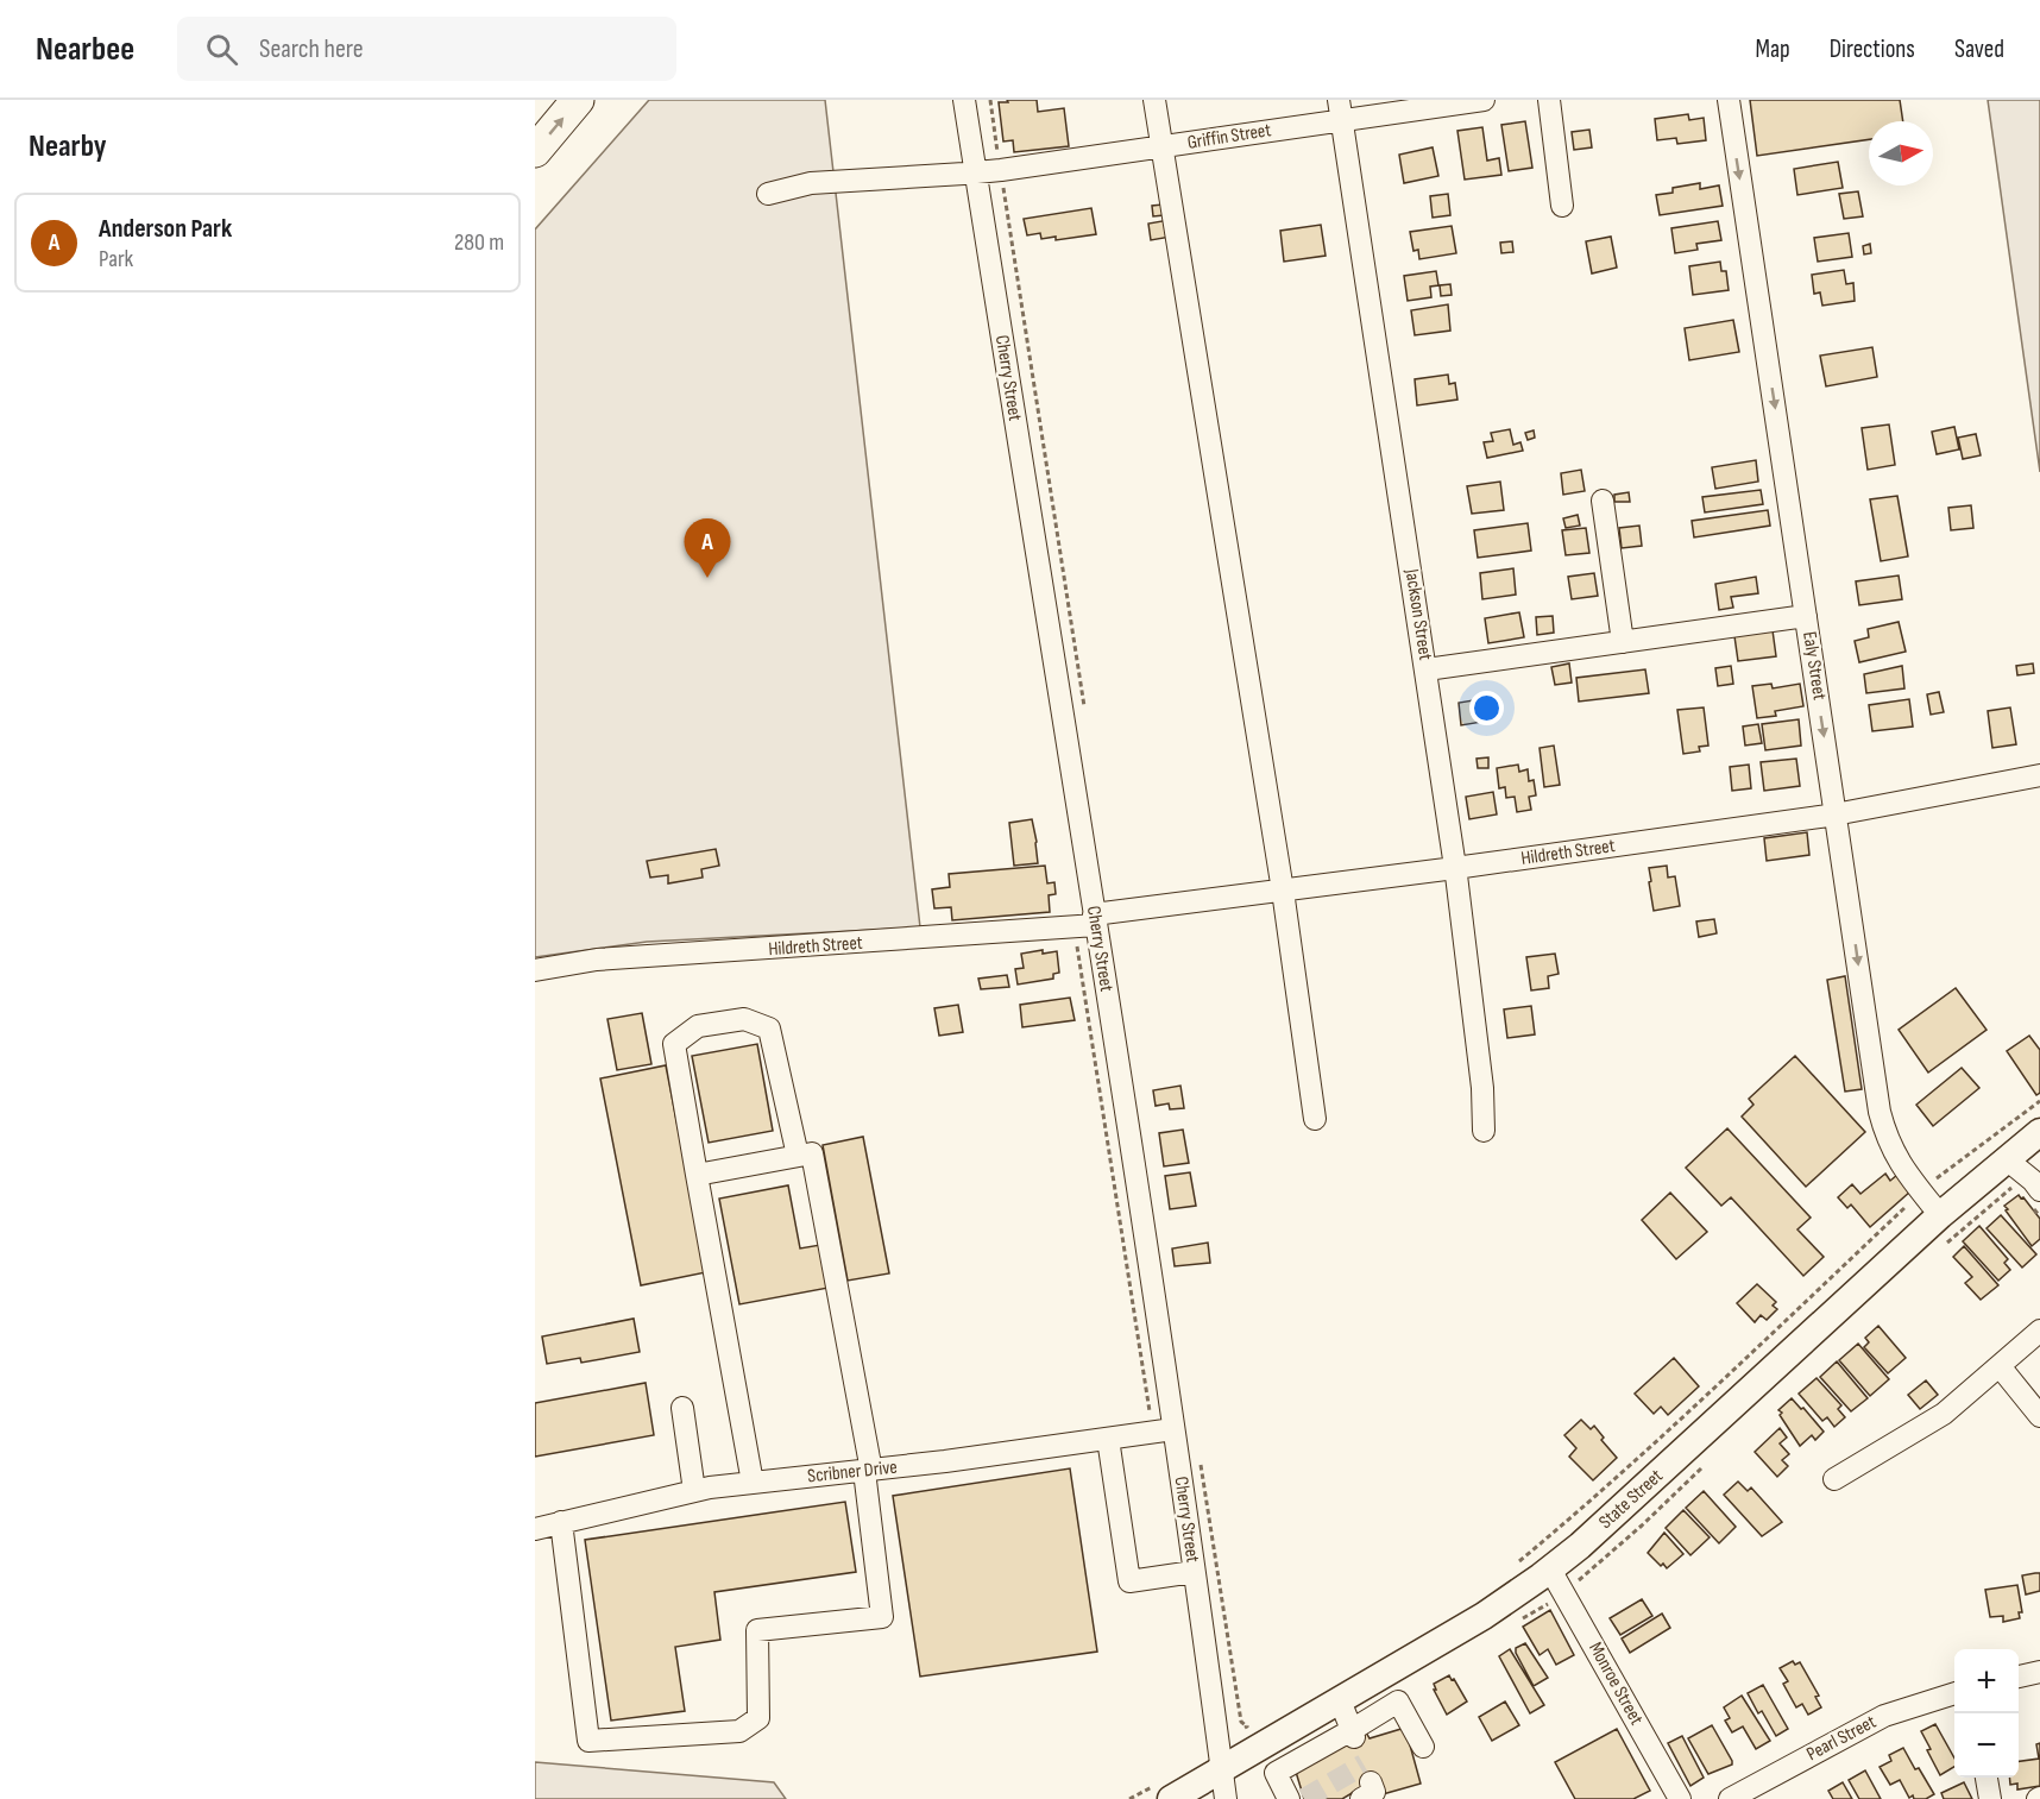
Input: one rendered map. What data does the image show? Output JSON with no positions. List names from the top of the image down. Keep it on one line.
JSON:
{"streets":{"main road":["State Street"],"street":["Griffin Street","Cherry Street","Jackson Street","Ealy Street","Hildreth Street","Scribner Drive","Monroe Street","Pearl Street"]},"crossings":[["Griffin Street","Cherry Street"],["Griffin Street","Jackson Street"],["Cherry Street","Hildreth Street"],["Cherry Street","Scribner Drive"],["Cherry Street","State Street"],["Jackson Street","Hildreth Street"],["Ealy Street","Hildreth Street"],["Ealy Street","State Street"],["State Street","Monroe Street"]],"one_way":["Ealy Street"],"north":"right","page":{"header":"Nearbee","search":"Search here","nav":["Map","Directions","Saved"],"heading":"Nearby","list":[{"mark":"A","name":"Anderson Park","note":"Park","value":"280 m"}],"pins":"A","map_buttons":["+","−"]}}
